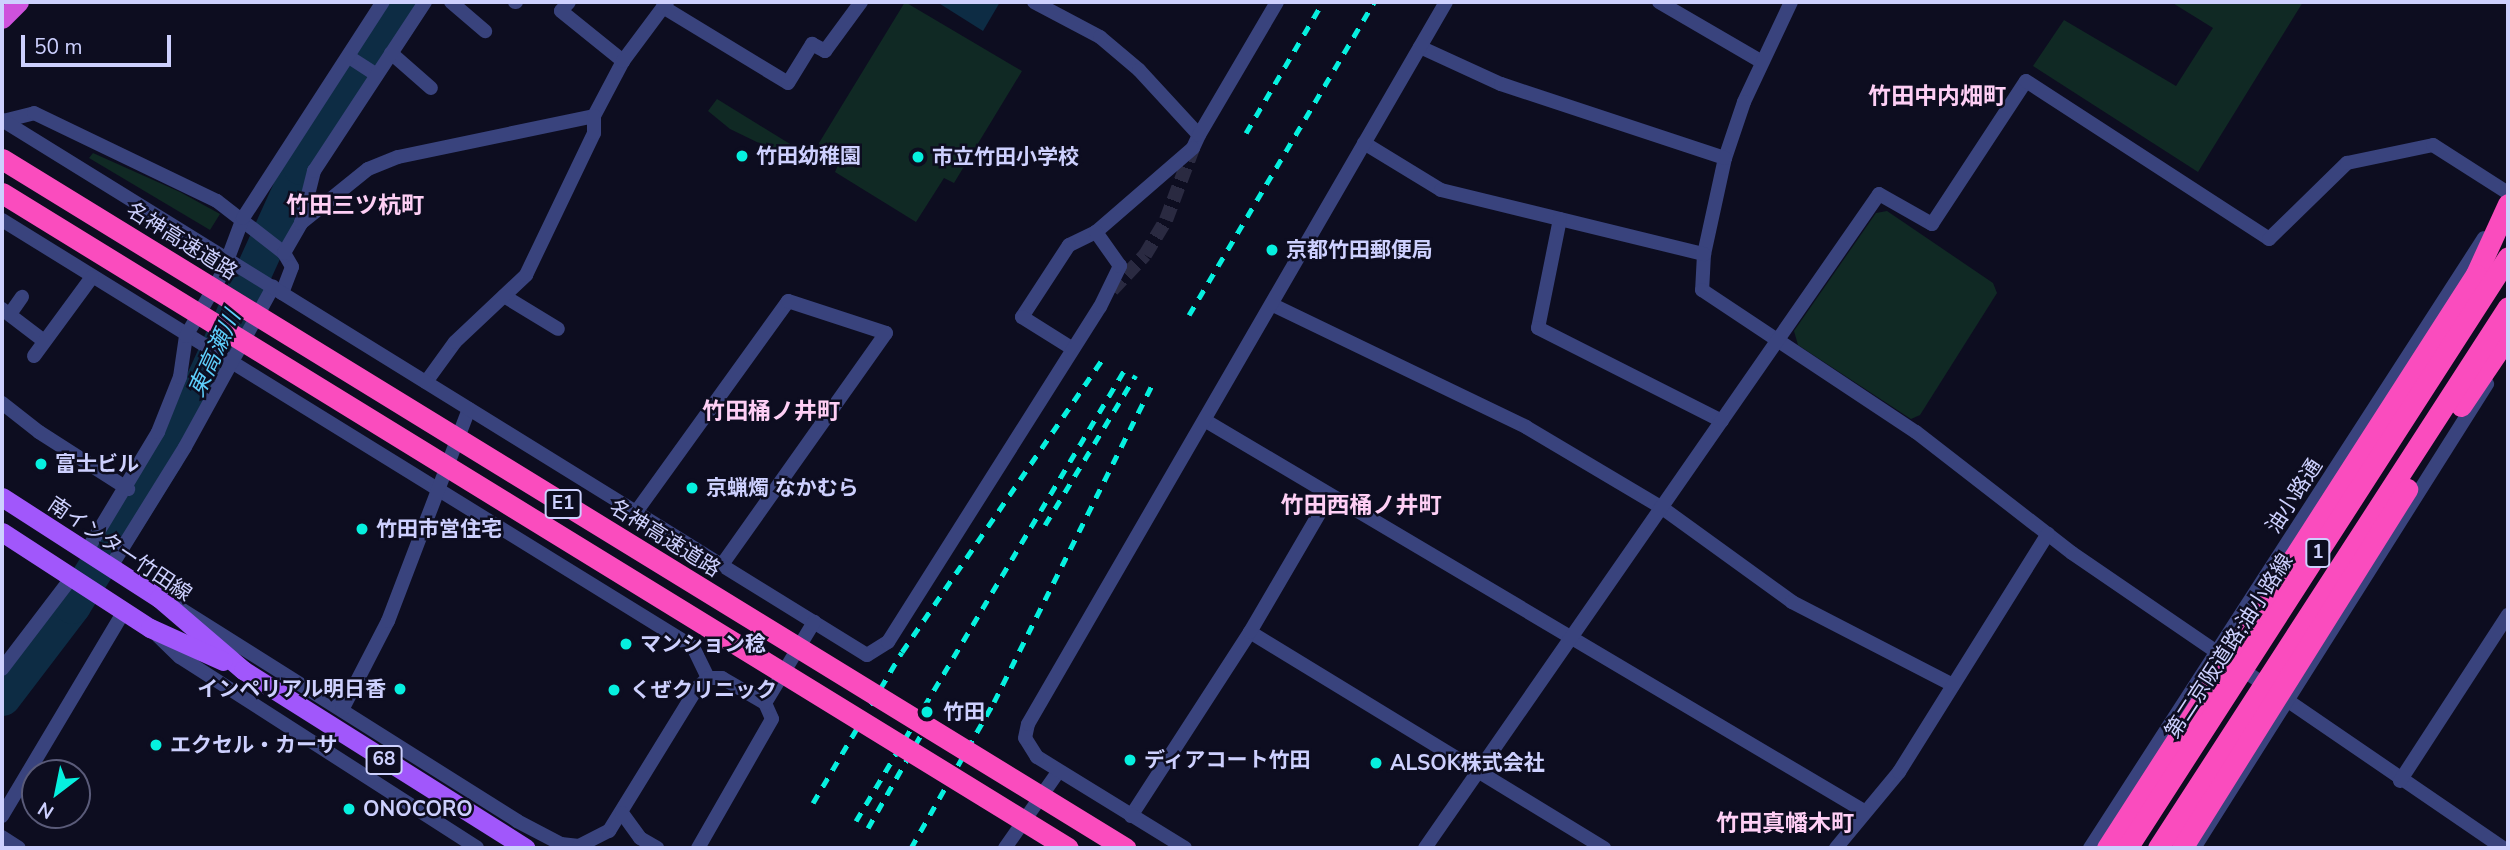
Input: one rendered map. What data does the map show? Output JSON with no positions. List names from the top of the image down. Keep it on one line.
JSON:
{"streets":{"highway":["名神高速道路","E1","1","第二京阪道路;油小路線"],"main road":["南インター竹田線","68"],"street":["油小路通"]},"districts":["竹田中内畑町","竹田三ツ杭町","竹田桶ノ井町","竹田西桶ノ井町","竹田真幡木町"],"water":["東高瀬川"],"places":["竹田幼稚園","市立竹田小学校","京都竹田郵便局","富士ビル","京蝋燭 なかむら","竹田市営住宅","マンション稔","インペリアル明日香","くぜクリニック","竹田","エクセル・カーサ","ディアコート竹田","ALSOK株式会社","ONOCORO"],"scale_bar":"50 m","north":"bottom left"}
